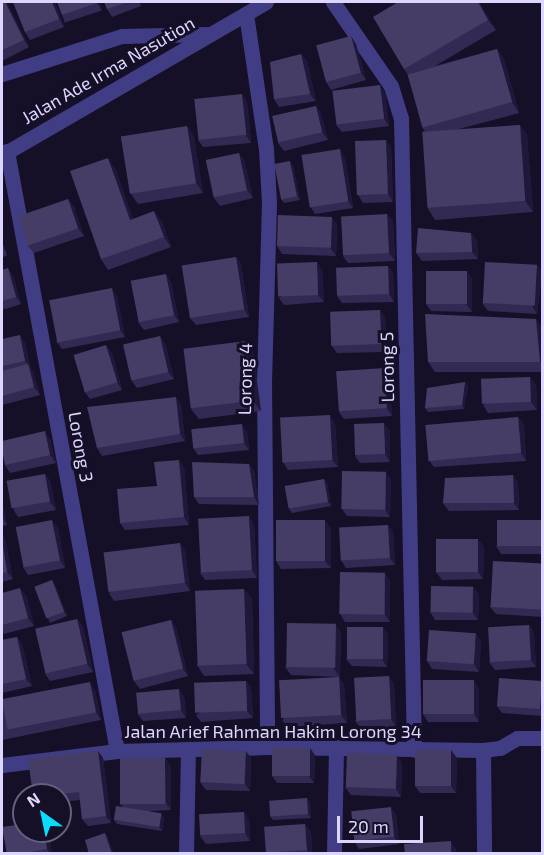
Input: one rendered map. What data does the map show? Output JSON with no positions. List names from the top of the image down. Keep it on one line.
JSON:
{"streets":{"street":["Jalan Ade Irma Nasution","Lorong 5","Lorong 4","Lorong 3","Jalan Arief Rahman Hakim Lorong 34"]},"crossings":[["Jalan Ade Irma Nasution","Lorong 4"],["Jalan Ade Irma Nasution","Lorong 3"],["Lorong 5","Jalan Arief Rahman Hakim Lorong 34"],["Lorong 4","Jalan Arief Rahman Hakim Lorong 34"],["Lorong 3","Jalan Arief Rahman Hakim Lorong 34"]],"scale_bar":"20 m","north":"top left"}
